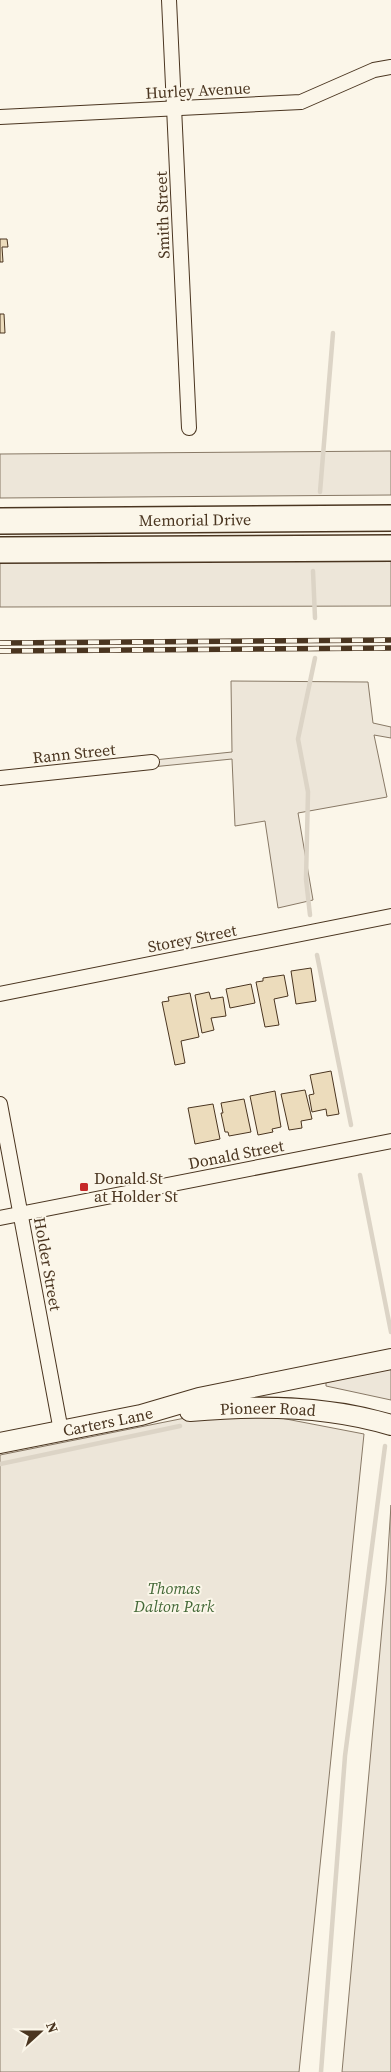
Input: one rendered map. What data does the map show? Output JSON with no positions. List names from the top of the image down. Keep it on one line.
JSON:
{"streets":{"highway":["Memorial Drive"],"main road":["Pioneer Road","Carters Lane"],"street":["Hurley Avenue","Smith Street","Rann Street","Storey Street","Donald Street","Holder Street"]},"crossings":[["Hurley Avenue","Smith Street"],["Donald Street","Holder Street"],["Holder Street","Carters Lane"],["Pioneer Road","Carters Lane"]],"parks":["Thomas Dalton Park"],"places":{"transit":["Donald St at Holder St"]},"north":"right"}
